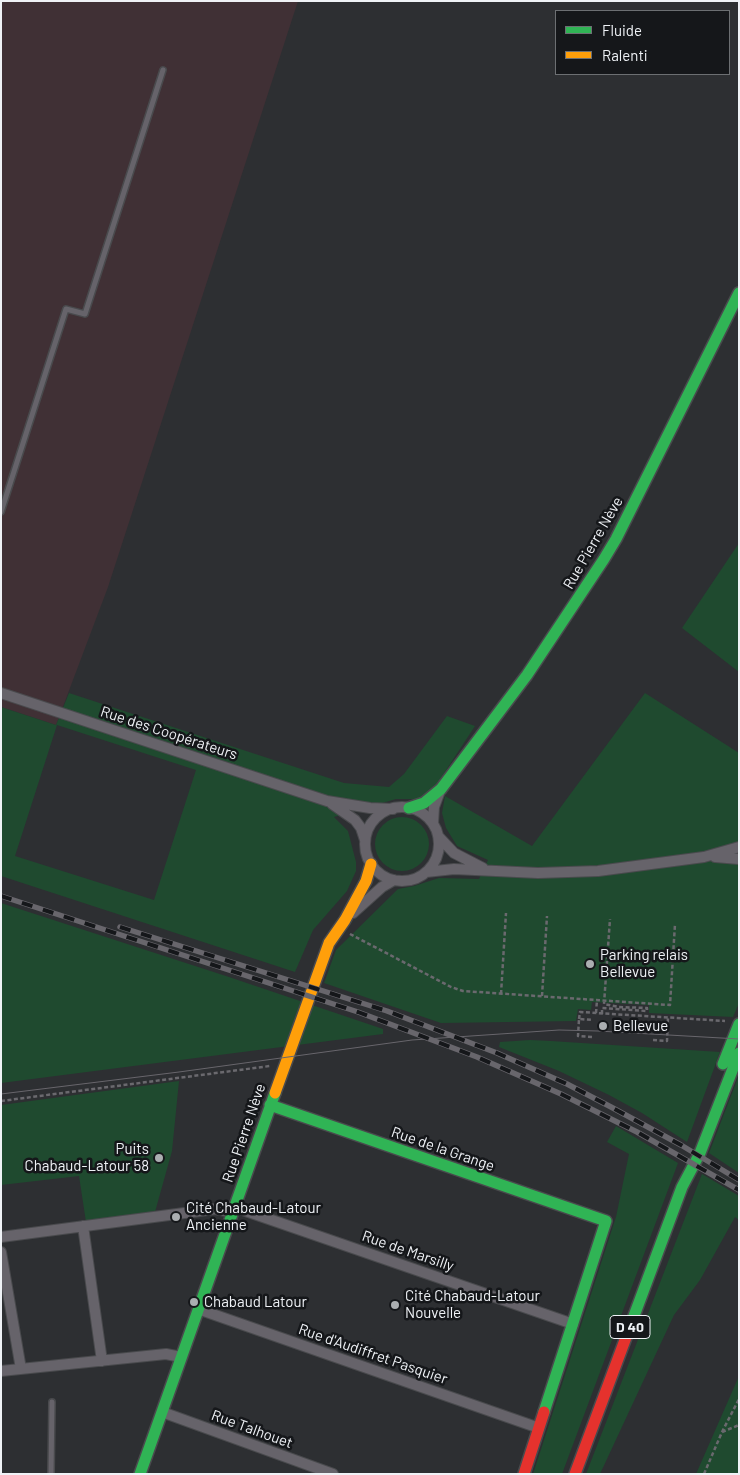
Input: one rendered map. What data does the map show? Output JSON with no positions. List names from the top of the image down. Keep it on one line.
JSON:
{"streets":{"street":["Rue Pierre Nève","Rue des Coopérateurs","Rue de la Grange","Rue de Marsilly","D 40","Rue d'Audiffret Pasquier","Rue Talhouet"]},"crossings":[["Rue Pierre Nève","Rue des Coopérateurs"],["Rue Pierre Nève","Rue de la Grange"],["Rue Pierre Nève","Rue de Marsilly"],["Rue Pierre Nève","Rue d'Audiffret Pasquier"],["Rue Pierre Nève","Rue Talhouet"],["Rue de la Grange","Rue de Marsilly"]],"places":["Parking relais Bellevue","Bellevue","Puits Chabaud-Latour 58","Cité Chabaud-Latour Ancienne","Chabaud Latour","Cité Chabaud-Latour Nouvelle"],"legend":["Fluide","Ralenti"]}
